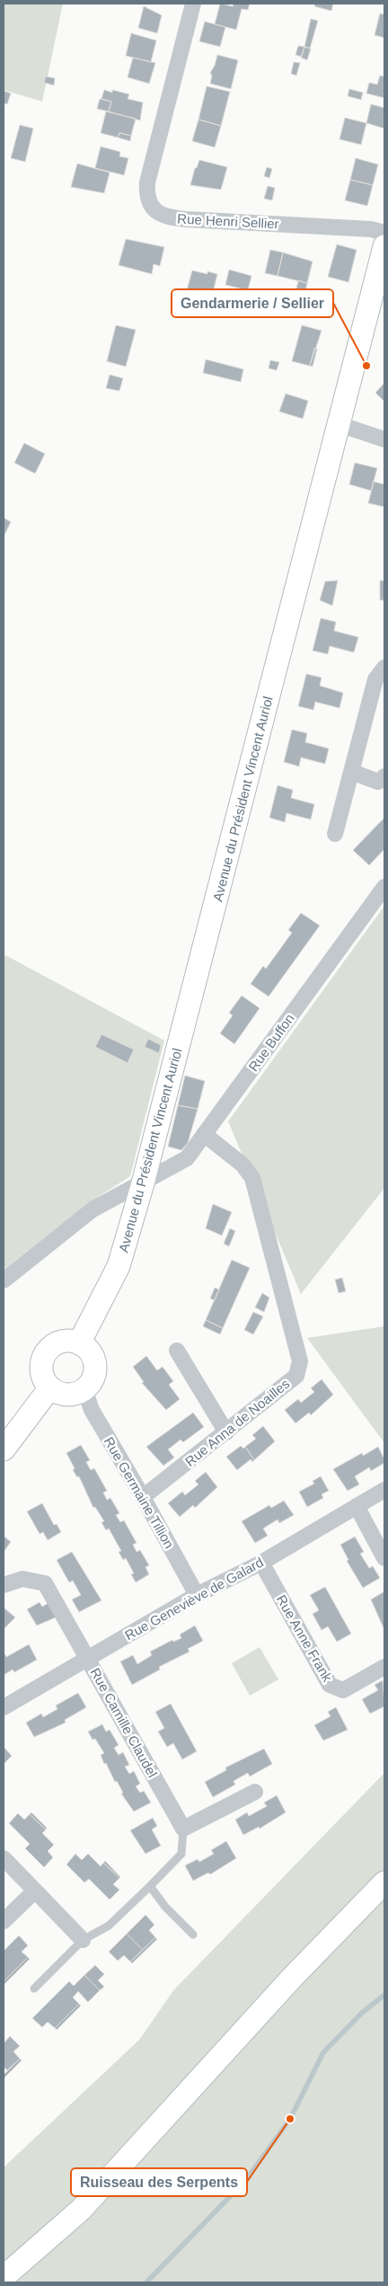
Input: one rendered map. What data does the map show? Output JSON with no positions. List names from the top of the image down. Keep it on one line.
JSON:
{"streets":{"main road":["Avenue du Président Vincent Auriol"],"street":["Rue Henri Sellier","Rue Buffon","Rue Anna de Noailles","Rue Germaine Tillion","Rue Geneviève de Galard","Rue Anne Frank","Rue Camille Claudel"]},"crossings":[["Avenue du Président Vincent Auriol","Rue Buffon"],["Avenue du Président Vincent Auriol","Rue Germaine Tillion"],["Rue Buffon","Rue Anna de Noailles"],["Rue Anna de Noailles","Rue Germaine Tillion"],["Rue Germaine Tillion","Rue Geneviève de Galard"],["Rue Geneviève de Galard","Rue Anne Frank"],["Rue Geneviève de Galard","Rue Camille Claudel"]],"places":["Gendarmerie / Sellier","Ruisseau des Serpents"]}
